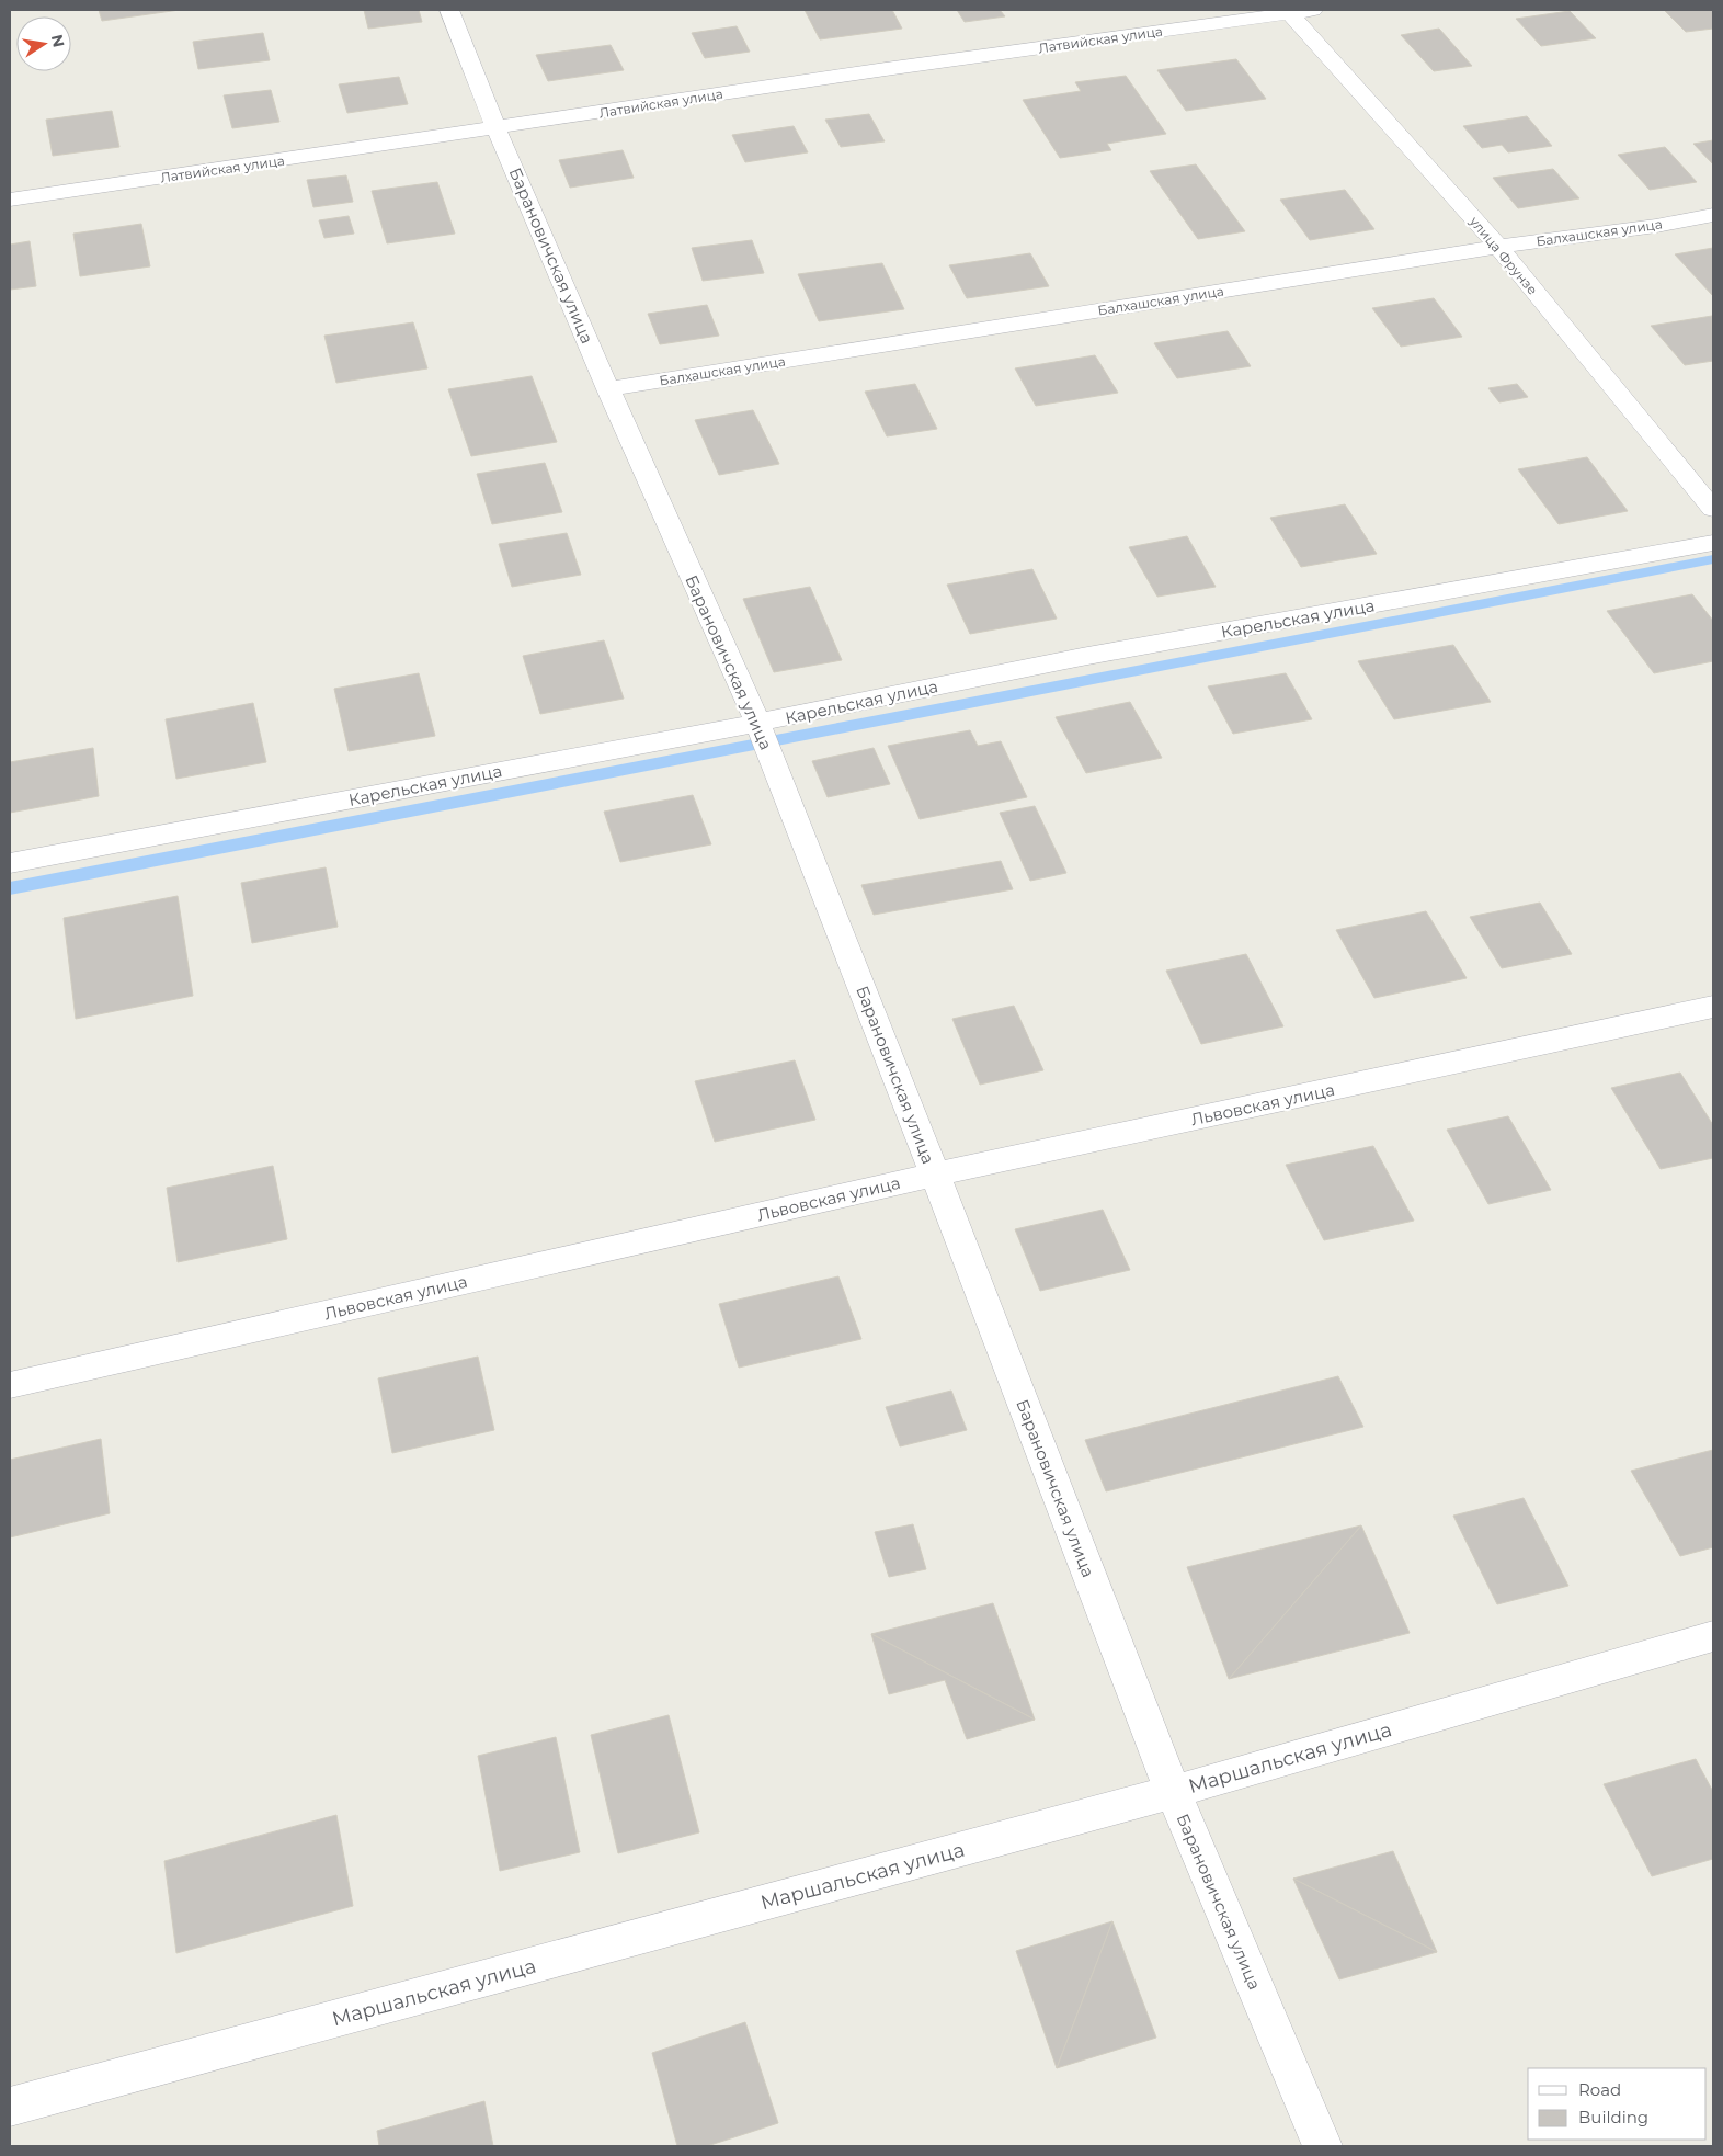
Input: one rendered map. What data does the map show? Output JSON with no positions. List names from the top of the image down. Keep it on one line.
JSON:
{"streets":{"street":["Латвийская улица","Балхашская улица","Барановичская улица","улица Фрунзе","Карельская улица","Львовская улица","Маршальская улица"]},"crossings":[["Латвийская улица","Барановичская улица"],["Латвийская улица","улица Фрунзе"],["Балхашская улица","Барановичская улица"],["Балхашская улица","улица Фрунзе"],["Барановичская улица","Карельская улица"],["Барановичская улица","Львовская улица"],["Барановичская улица","Маршальская улица"]],"legend":["Road","Building"],"north":"right"}
